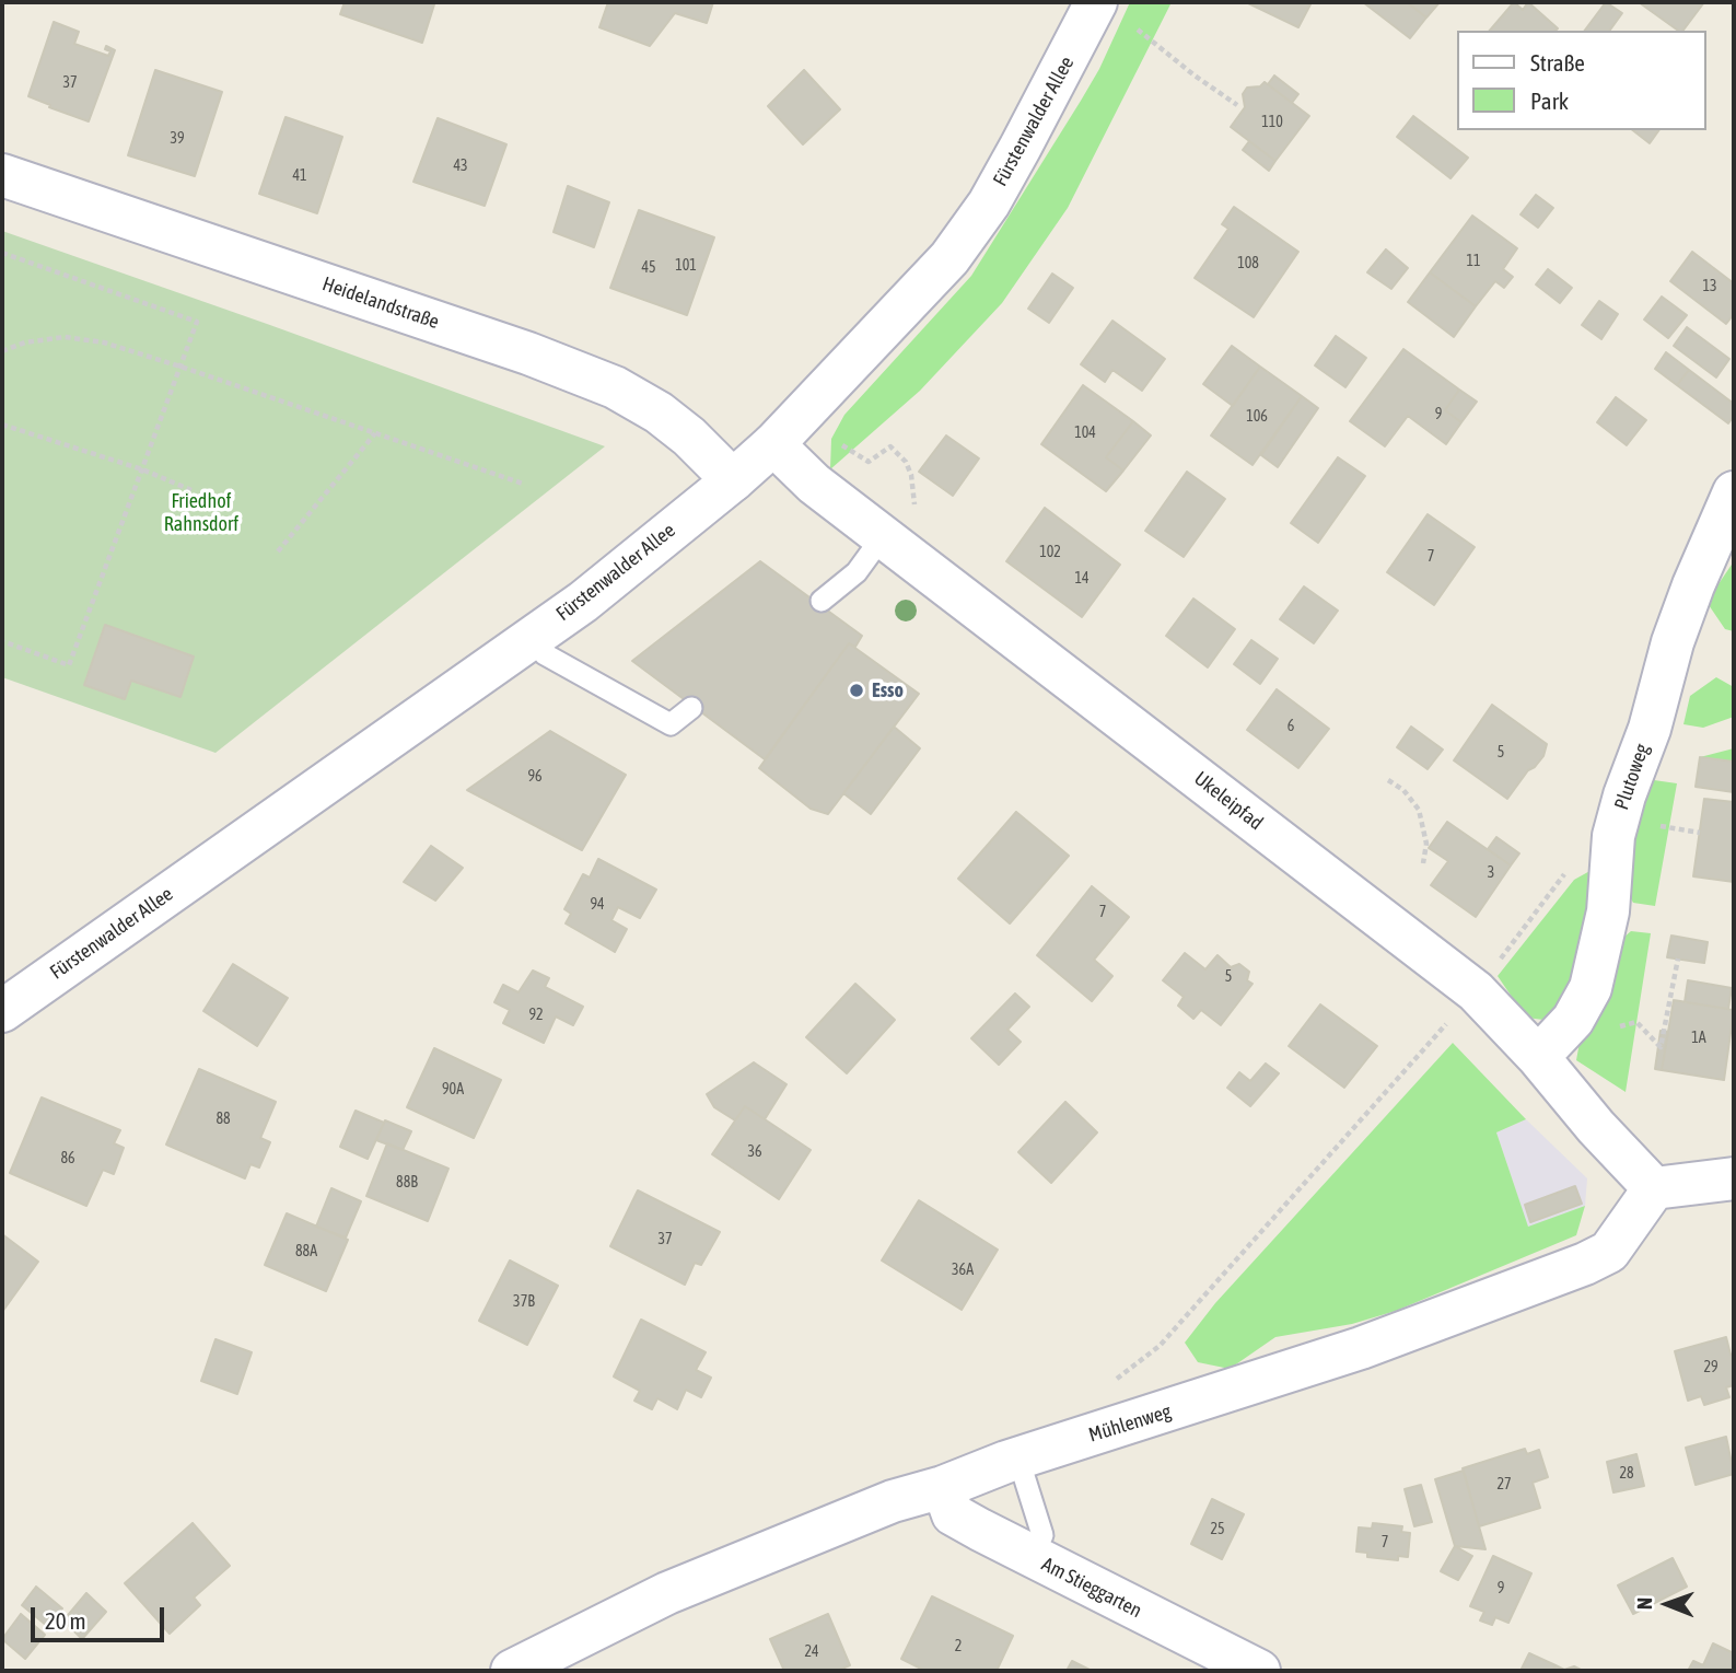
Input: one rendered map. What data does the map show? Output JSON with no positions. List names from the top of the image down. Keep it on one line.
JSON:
{"streets":{"street":["Fürstenwalder Allee","Heidelandstraße","Plutoweg","Ukeleipfad","Mühlenweg","Am Stieggarten"]},"crossings":[["Fürstenwalder Allee","Heidelandstraße"],["Fürstenwalder Allee","Ukeleipfad"],["Plutoweg","Ukeleipfad"],["Ukeleipfad","Mühlenweg"],["Mühlenweg","Am Stieggarten"]],"parks":["Friedhof Rahnsdorf"],"places":["Esso"],"house_numbers":["37","110","39","43","41","11","108","101","45","13","9","106","104","102","7","14","6","5","96","3","94","7","5","92","1A","90A","88","36","86","88B","37","88A","36A","37B","29","28","27","25","7","9","2","24"],"legend":["Straße","Park"],"scale_bar":"20 m","north":"left"}
